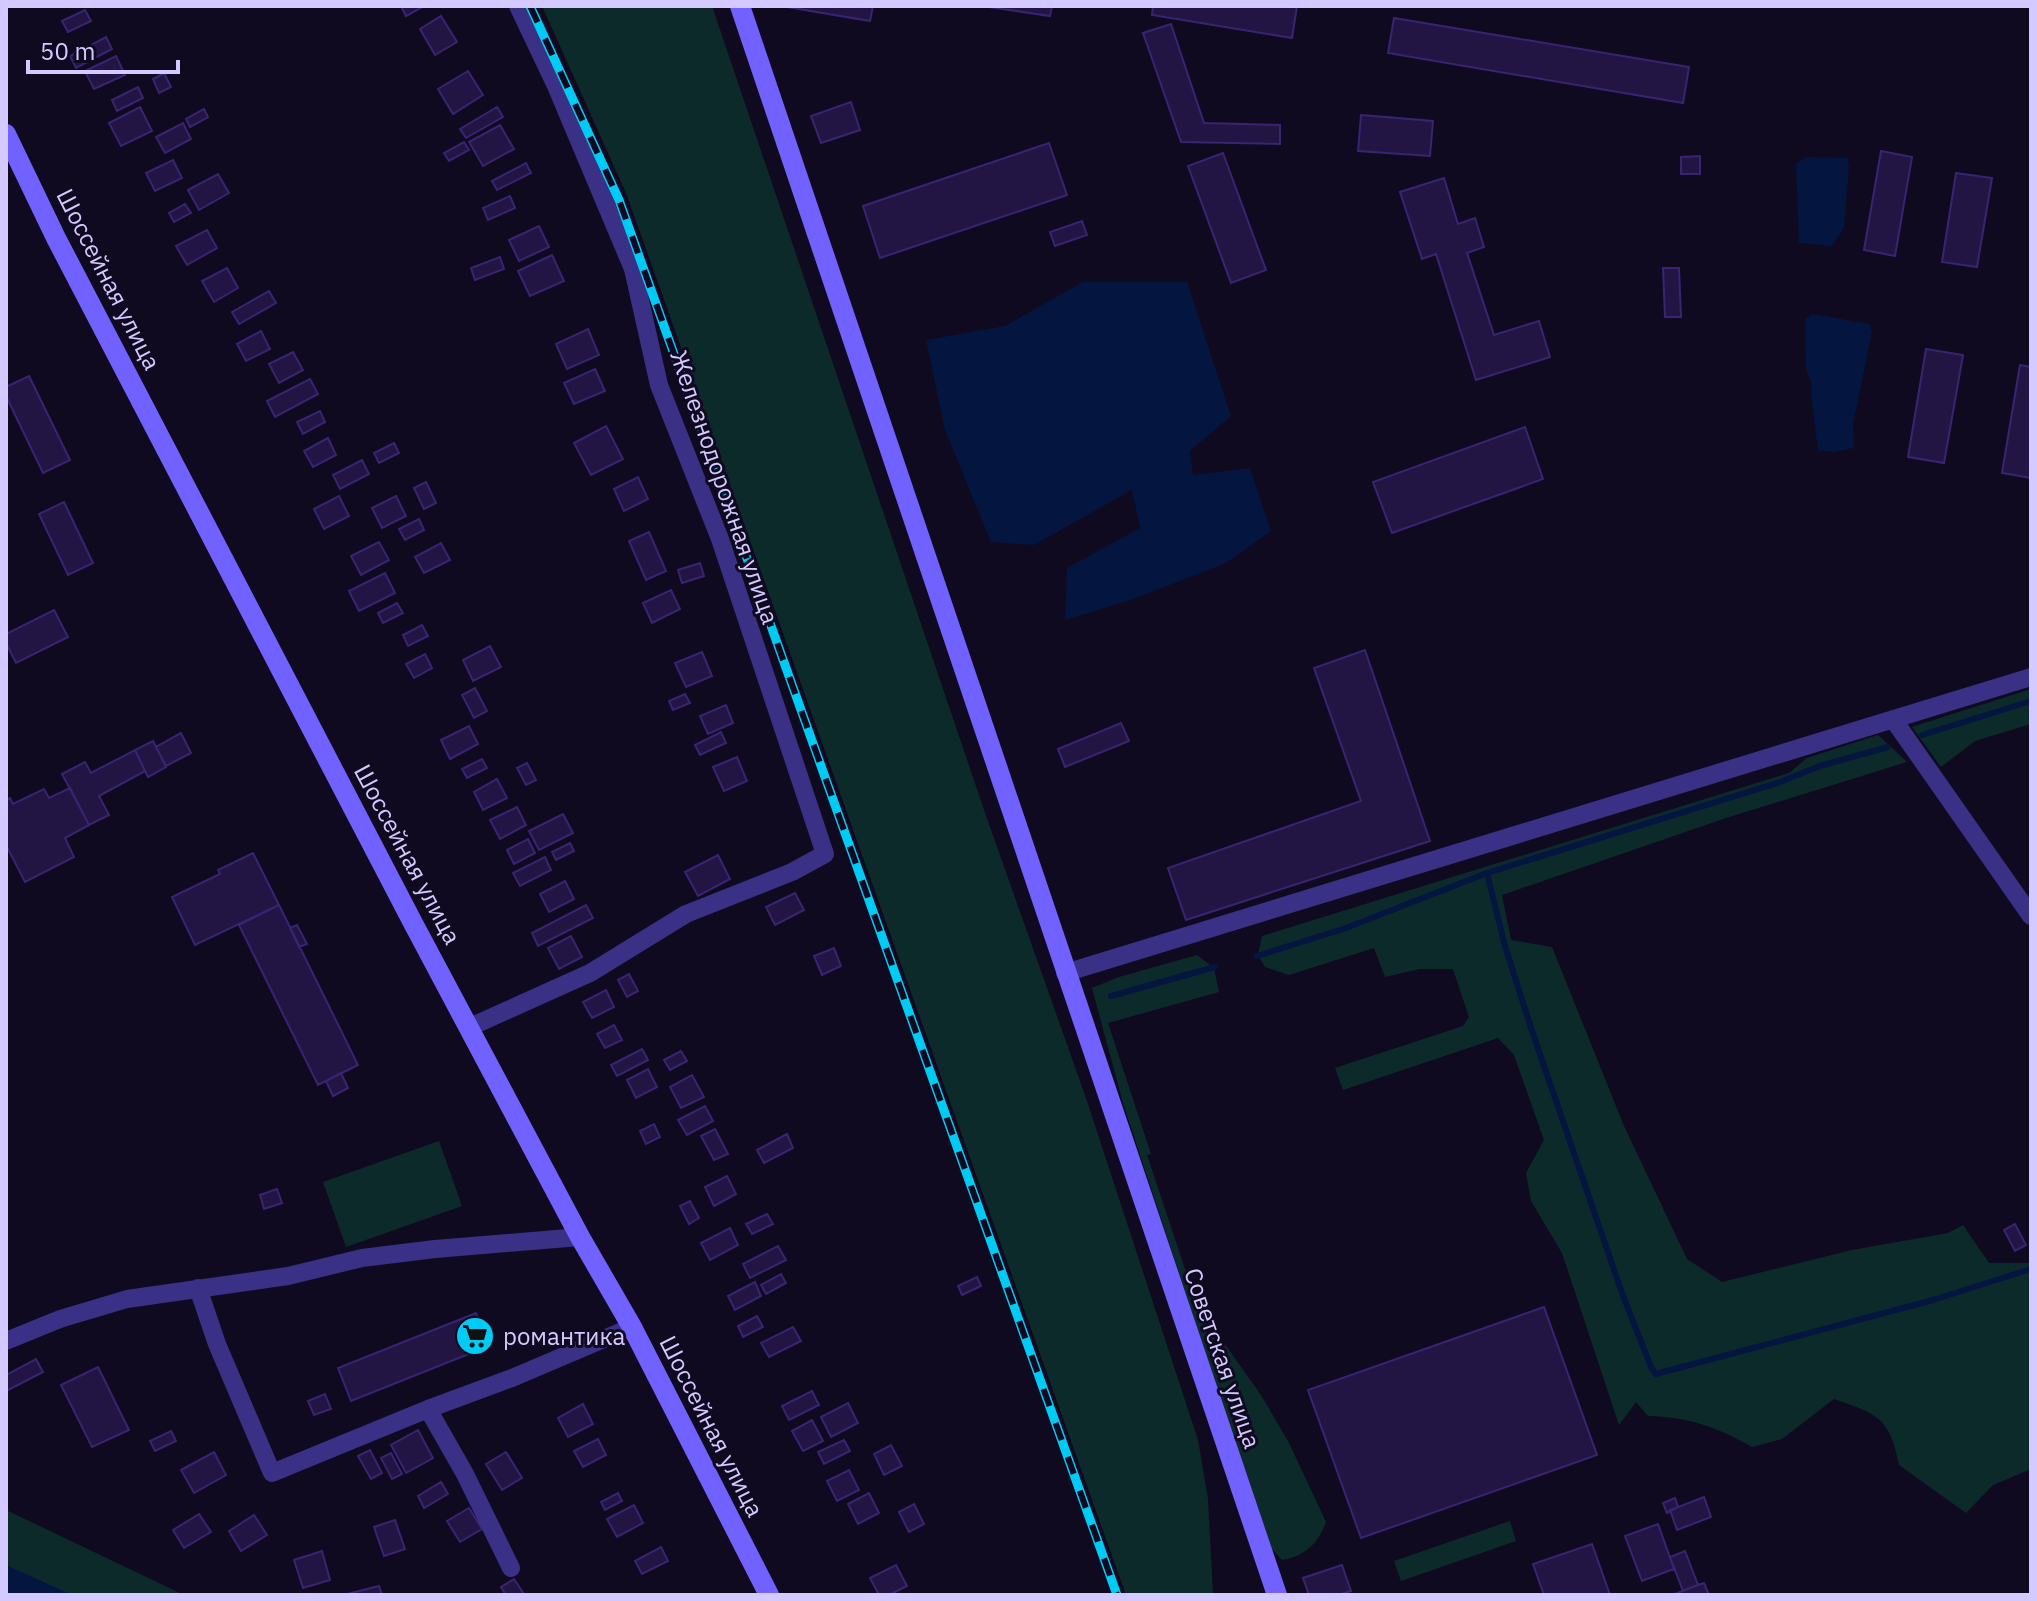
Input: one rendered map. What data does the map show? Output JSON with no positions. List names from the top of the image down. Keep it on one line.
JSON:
{"streets":{"main road":["Шоссейная улица","Советская улица"],"street":["Железнодорожная улица"]},"crossings":[["Шоссейная улица","Железнодорожная улица"]],"places":{"supermarket":["романтика"]},"scale_bar":"50 m"}
